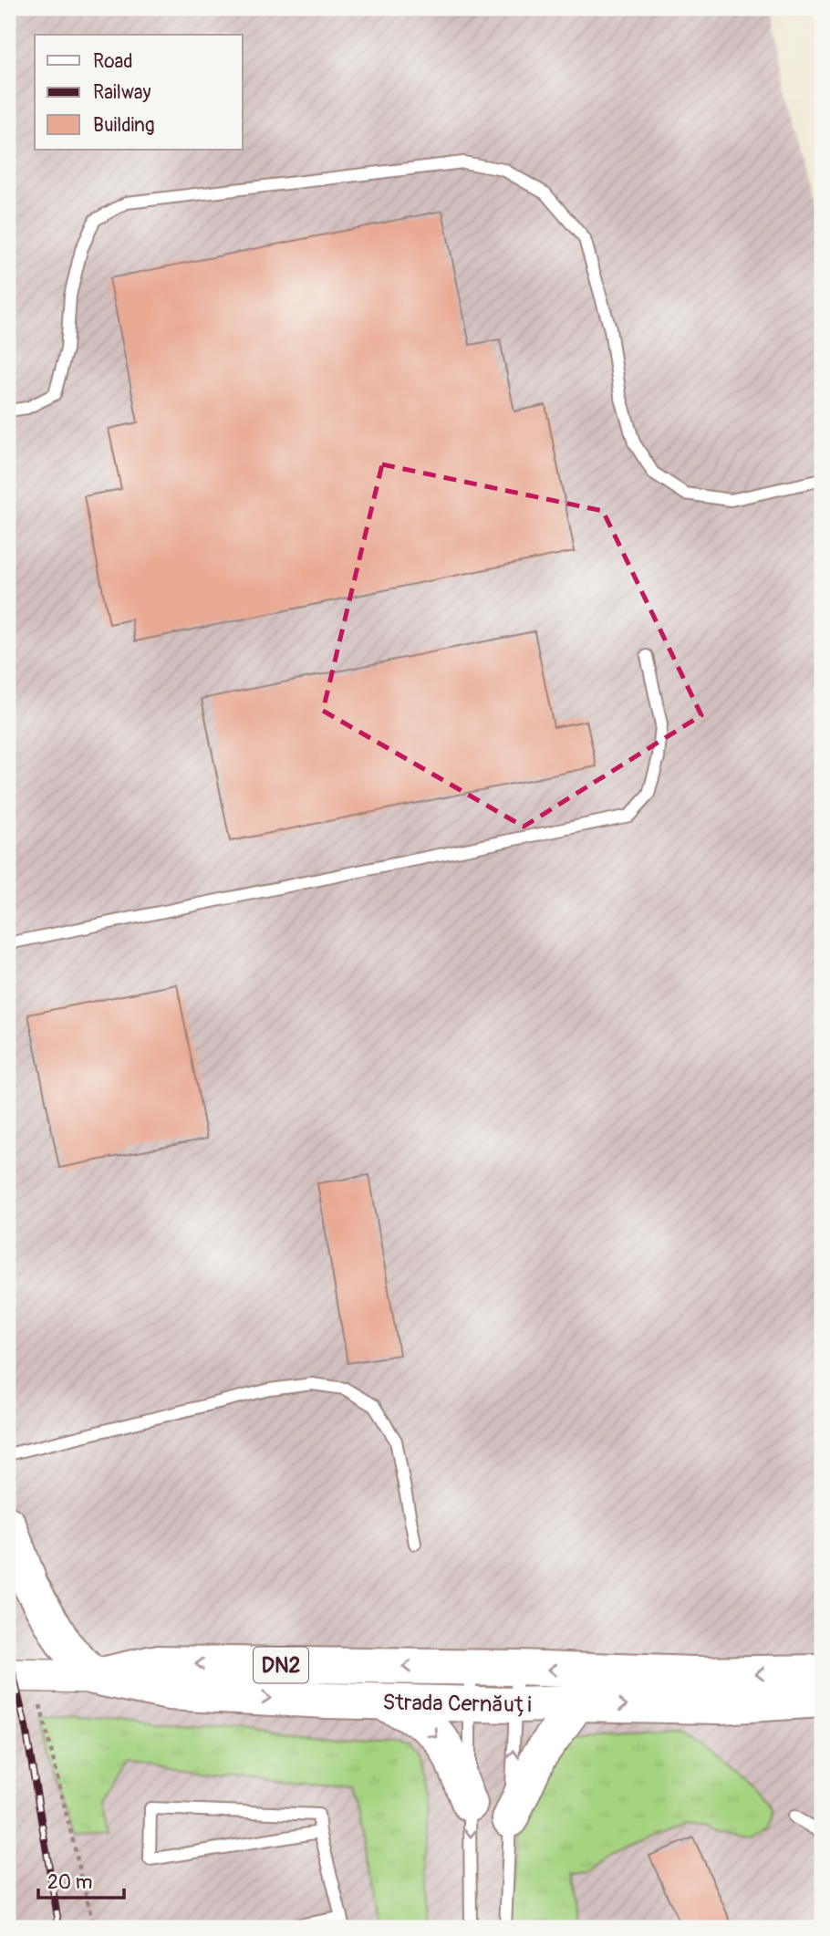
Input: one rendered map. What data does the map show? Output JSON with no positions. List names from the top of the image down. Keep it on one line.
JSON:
{"streets":{"main road":["DN2","Strada Cernăuți"]},"legend":["Road","Railway","Building"],"scale_bar":"20 m"}
